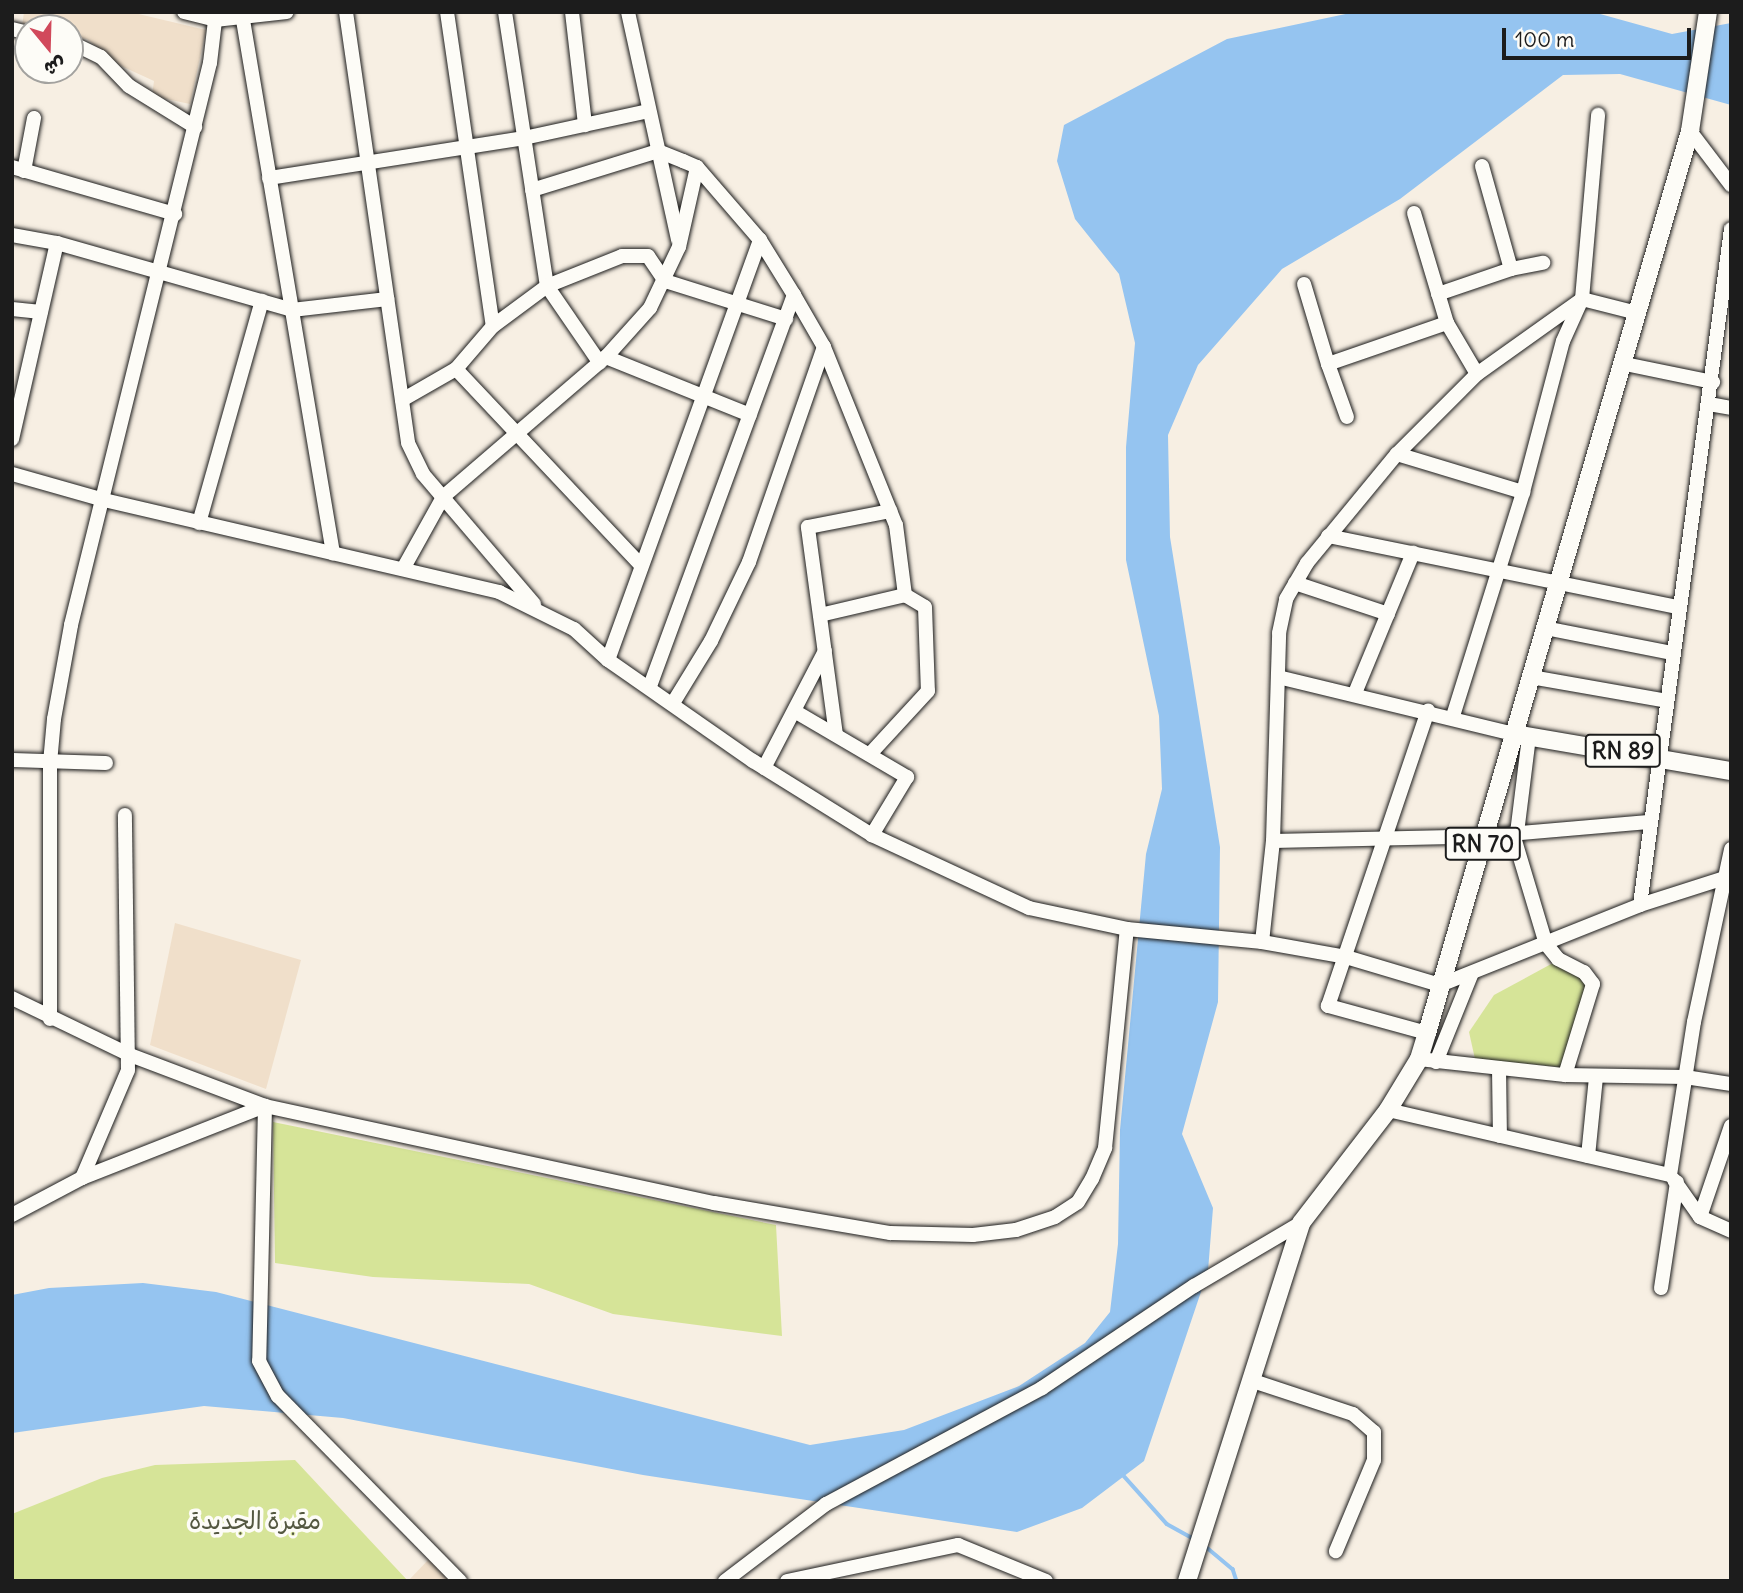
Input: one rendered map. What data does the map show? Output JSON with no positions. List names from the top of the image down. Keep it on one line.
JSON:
{"streets":{"main road":["RN 89","RN 70"]},"crossings":[["RN 89","RN 70"]],"parks":["مقبرة الجديدة"],"scale_bar":"100 m","north":"bottom"}
